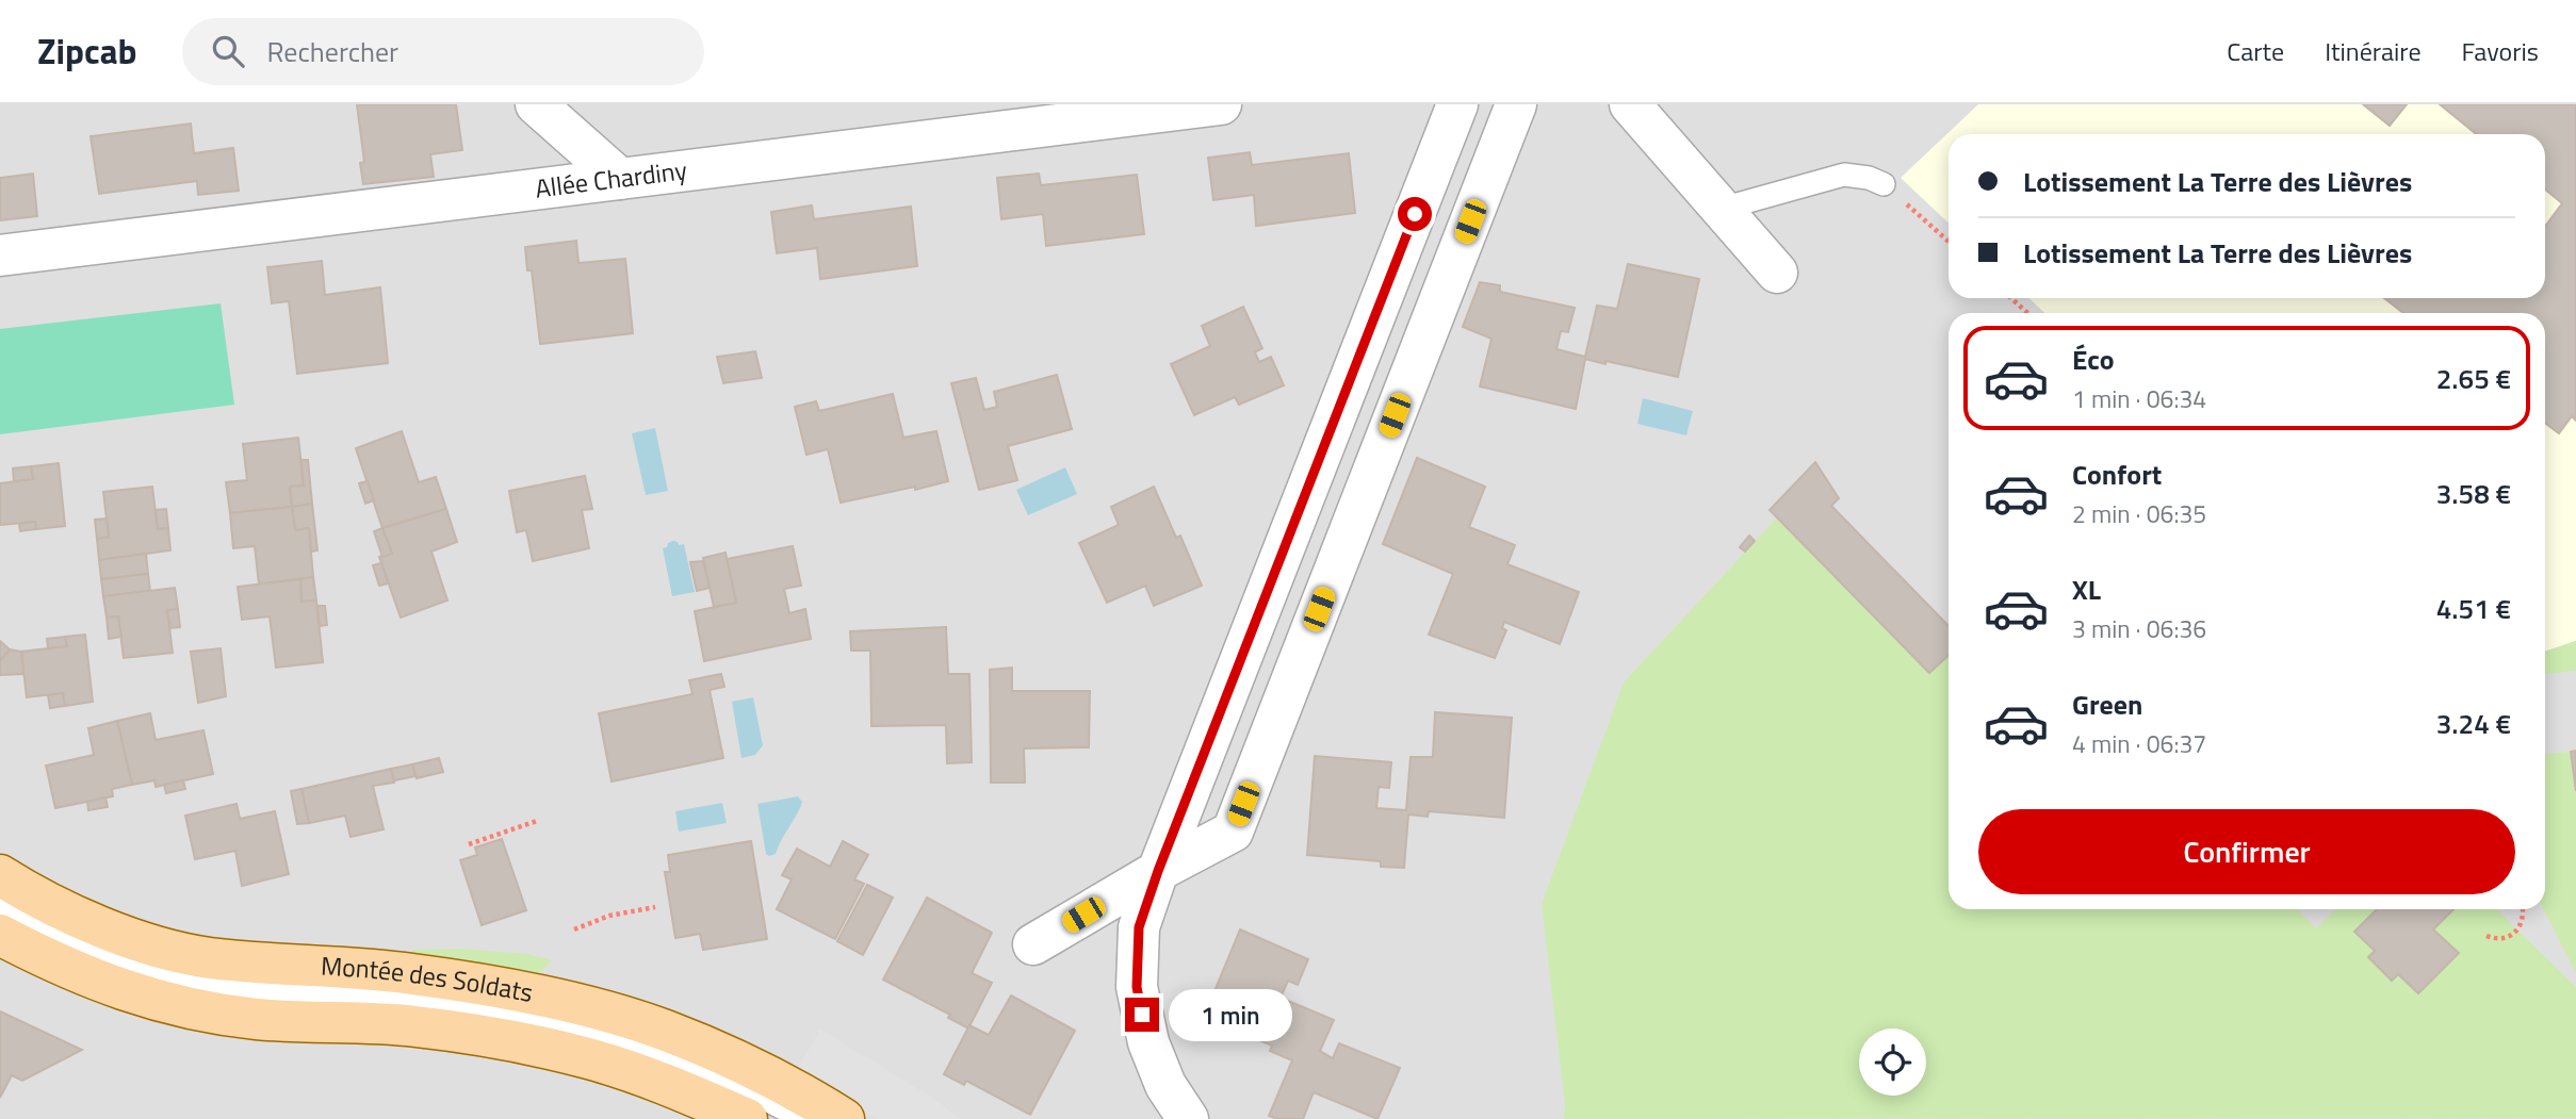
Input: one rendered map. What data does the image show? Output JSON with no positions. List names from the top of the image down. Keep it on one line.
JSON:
{"streets":{"main road":["Montée des Soldats"],"street":["Allée Chardiny"]},"page":{"header":"Zipcab","search":"Rechercher","nav":["Carte","Itinéraire","Favoris"],"banner":["Lotissement La Terre des Lièvres","Lotissement La Terre des Lièvres"],"list":[{"name":"Éco","note":"1 min · 06:34","value":"2.65 €"},{"name":"Confort","note":"2 min · 06:35","value":"3.58 €"},{"name":"XL","note":"3 min · 06:36","value":"4.51 €"},{"name":"Green","note":"4 min · 06:37","value":"3.24 €"}],"buttons":"Confirmer","bubble":"1 min"}}
